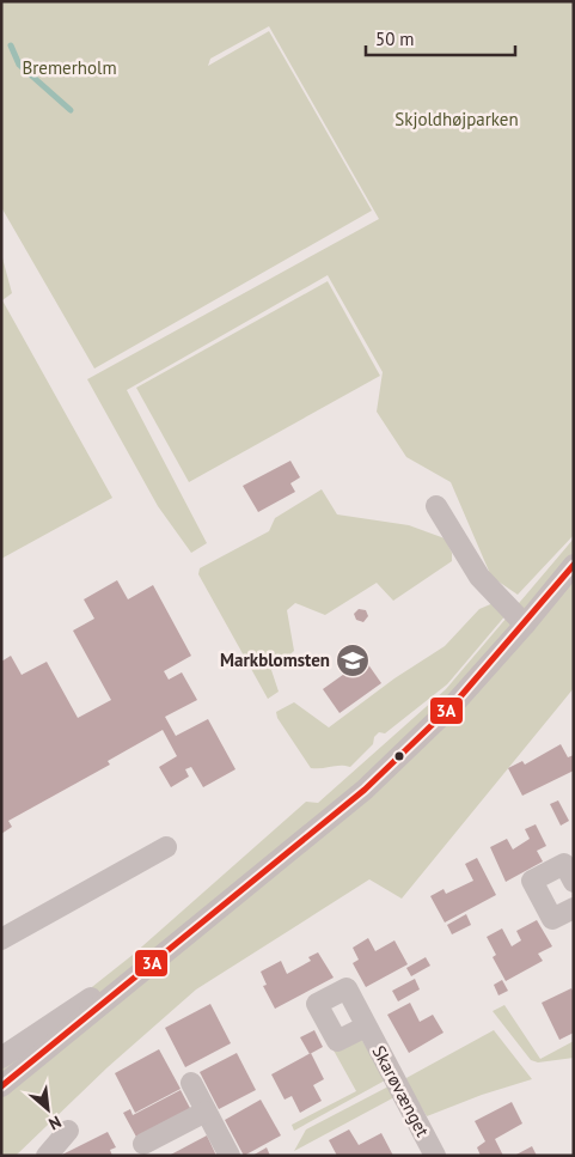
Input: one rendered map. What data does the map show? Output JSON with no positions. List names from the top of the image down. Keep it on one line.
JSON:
{"streets":{"street":["Skarøvænget"]},"parks":["Bremerholm","Skjoldhøjparken"],"places":{"school or university":["Markblomsten"]},"lines":["transit line 3A"],"scale_bar":"50 m","north":"bottom right"}
